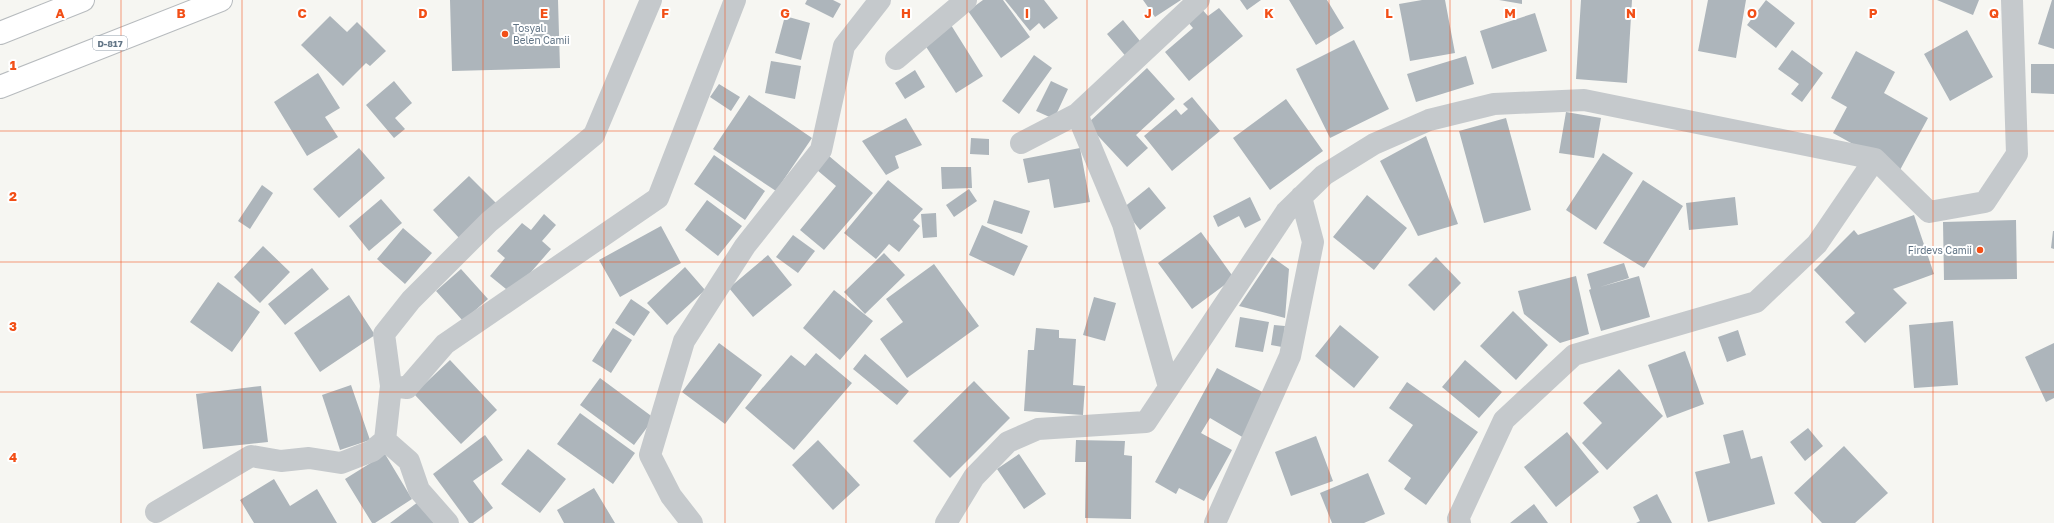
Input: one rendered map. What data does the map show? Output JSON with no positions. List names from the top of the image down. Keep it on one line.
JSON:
{"streets":{"highway":["D-817"]},"places":["Tosyalı Belen Camii","Firdevs Camii"],"grid":{"columns":["A","B","C","D","E","F","G","H","I","J","K","L","M","N","O","P","Q"],"rows":["1","2","3","4"]}}
